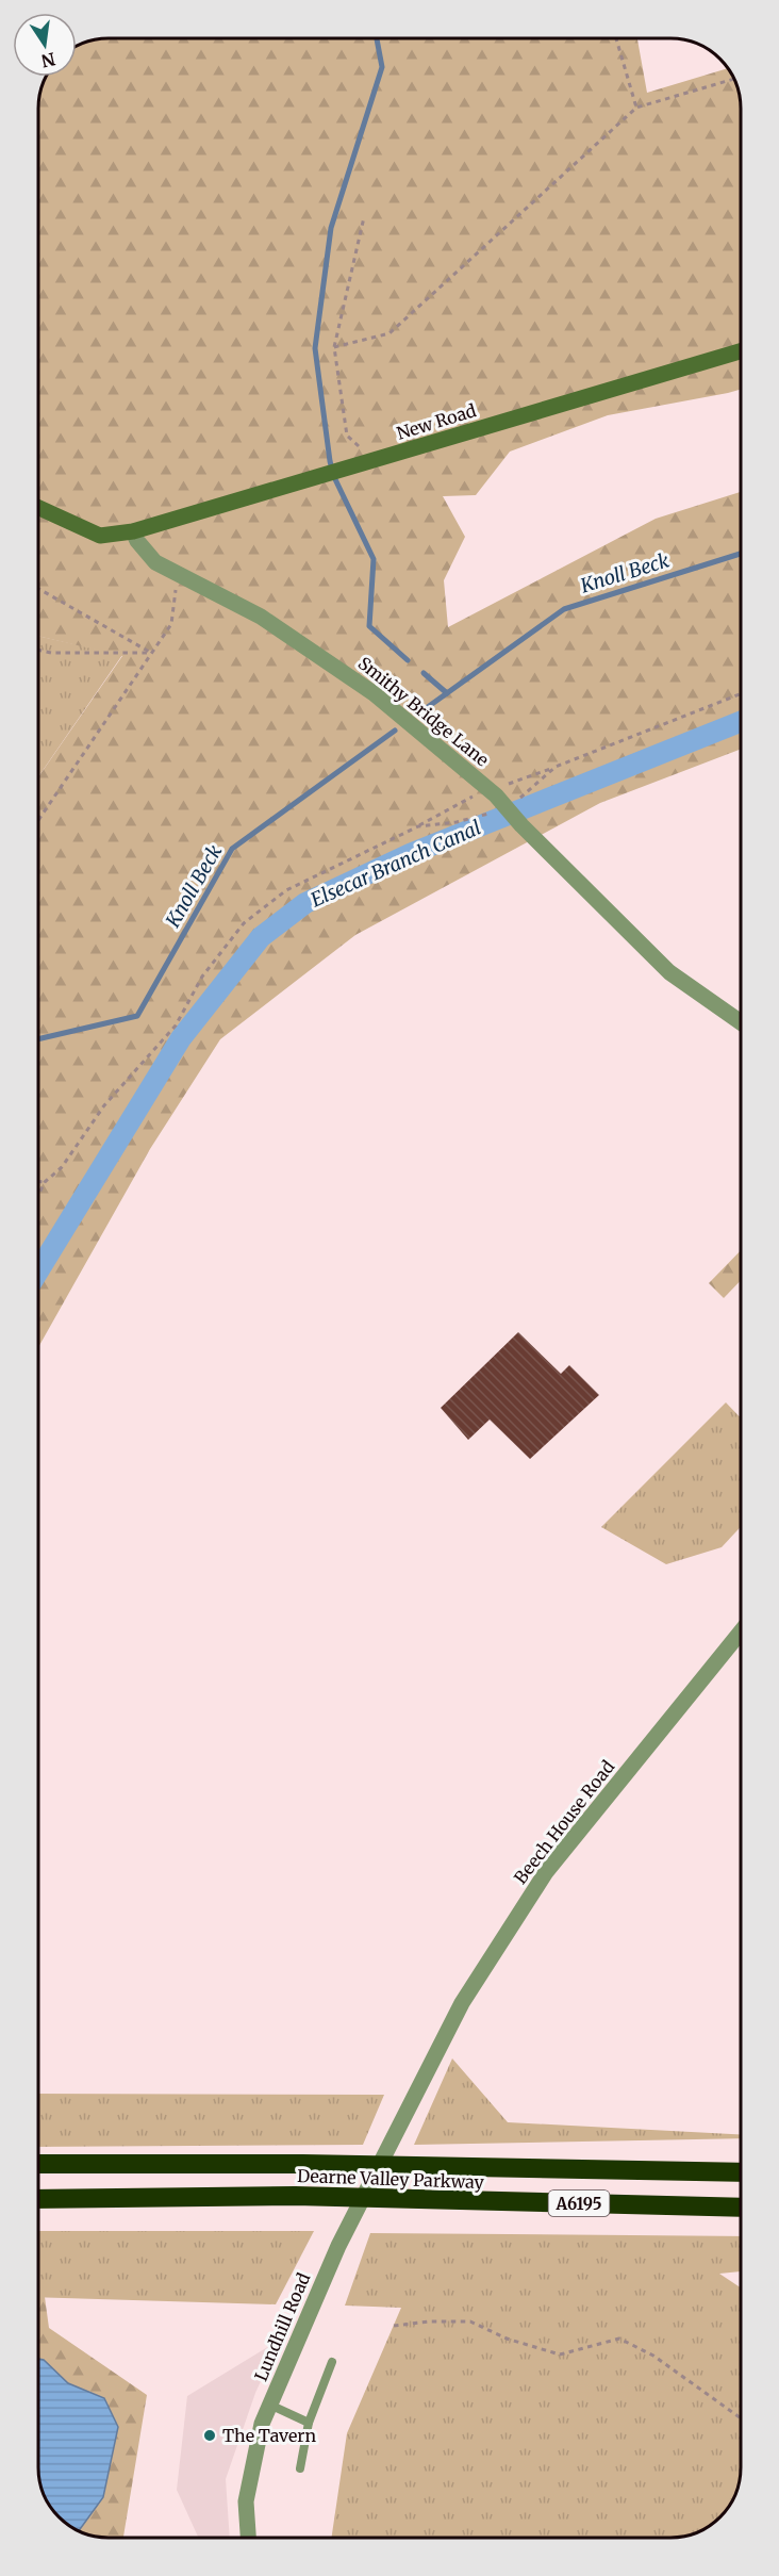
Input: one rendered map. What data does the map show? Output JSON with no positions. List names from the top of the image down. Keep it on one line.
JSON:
{"streets":{"highway":["Dearne Valley Parkway","A6195"],"main road":["New Road"],"street":["Smithy Bridge Lane","Beech House Road","Lundhill Road"]},"crossings":[["New Road","Smithy Bridge Lane"],["Beech House Road","Lundhill Road"]],"water":["Knoll Beck","Elsecar Branch Canal"],"places":["The Tavern"],"north":"bottom"}
